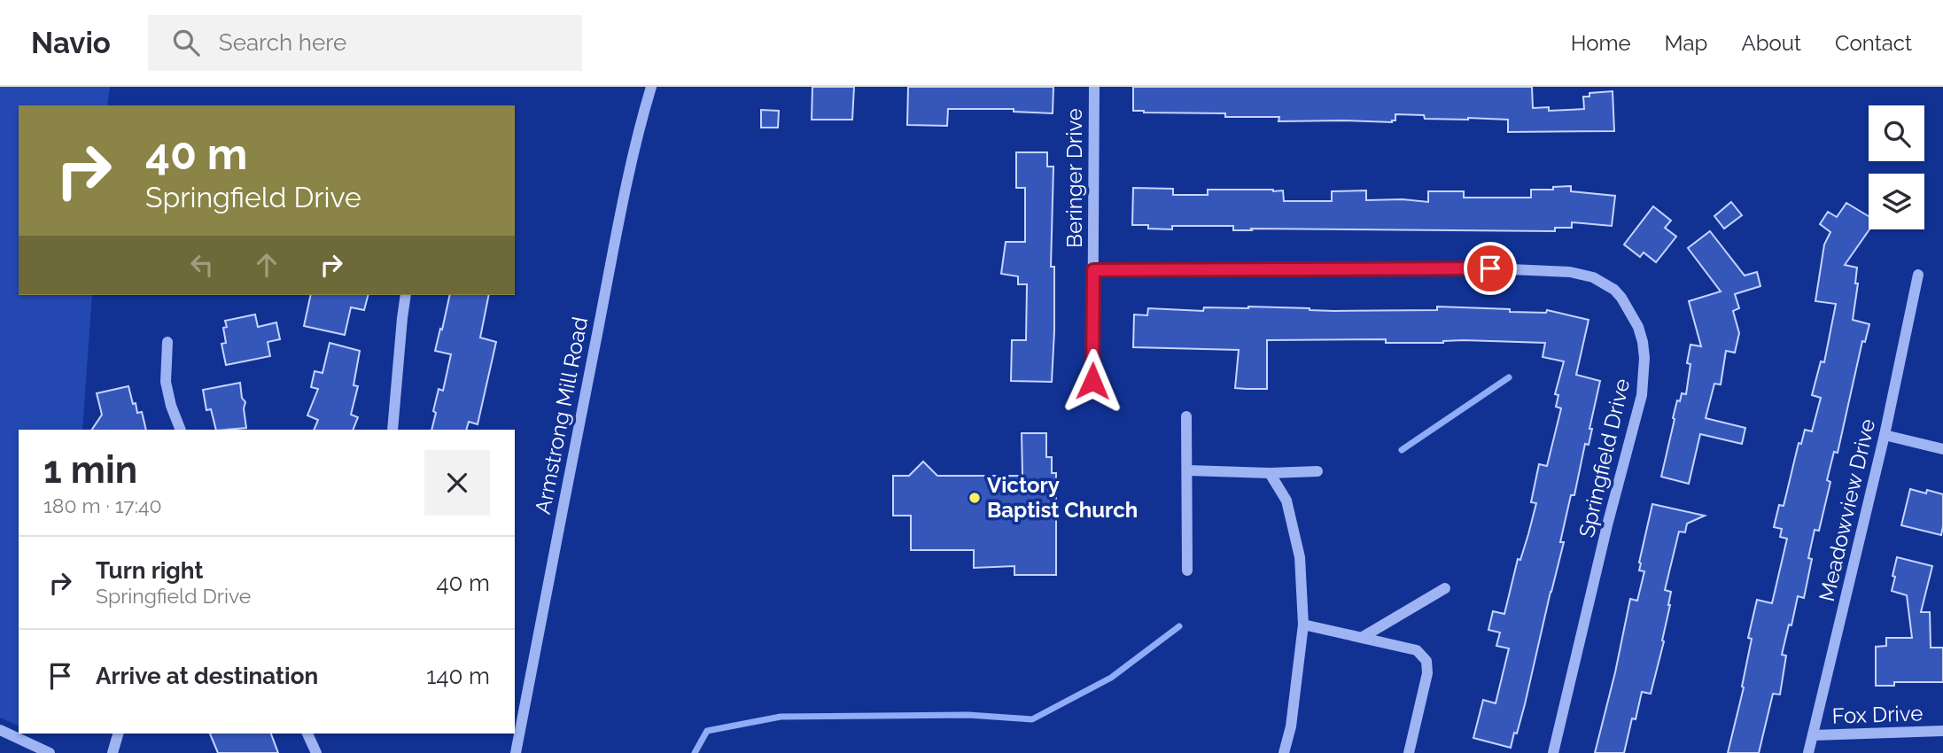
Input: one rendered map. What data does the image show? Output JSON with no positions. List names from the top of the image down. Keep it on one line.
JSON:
{"streets":{"street":["Beringer Drive","Armstrong Mill Road","Springfield Drive","Meadowview Drive","Fox Drive"]},"crossings":[["Beringer Drive","Springfield Drive"],["Meadowview Drive","Fox Drive"]],"places":["Victory Baptist Church"],"page":{"header":"Navio","search":"Search here","nav":["Home","Map","About","Contact"],"turn":["40 m","Springfield Drive"],"heading":["1 min","180 m · 17:40"],"list":[{"name":"Turn right","note":"Springfield Drive","value":"40 m"},{"name":"Arrive at destination","value":"140 m"}]}}
